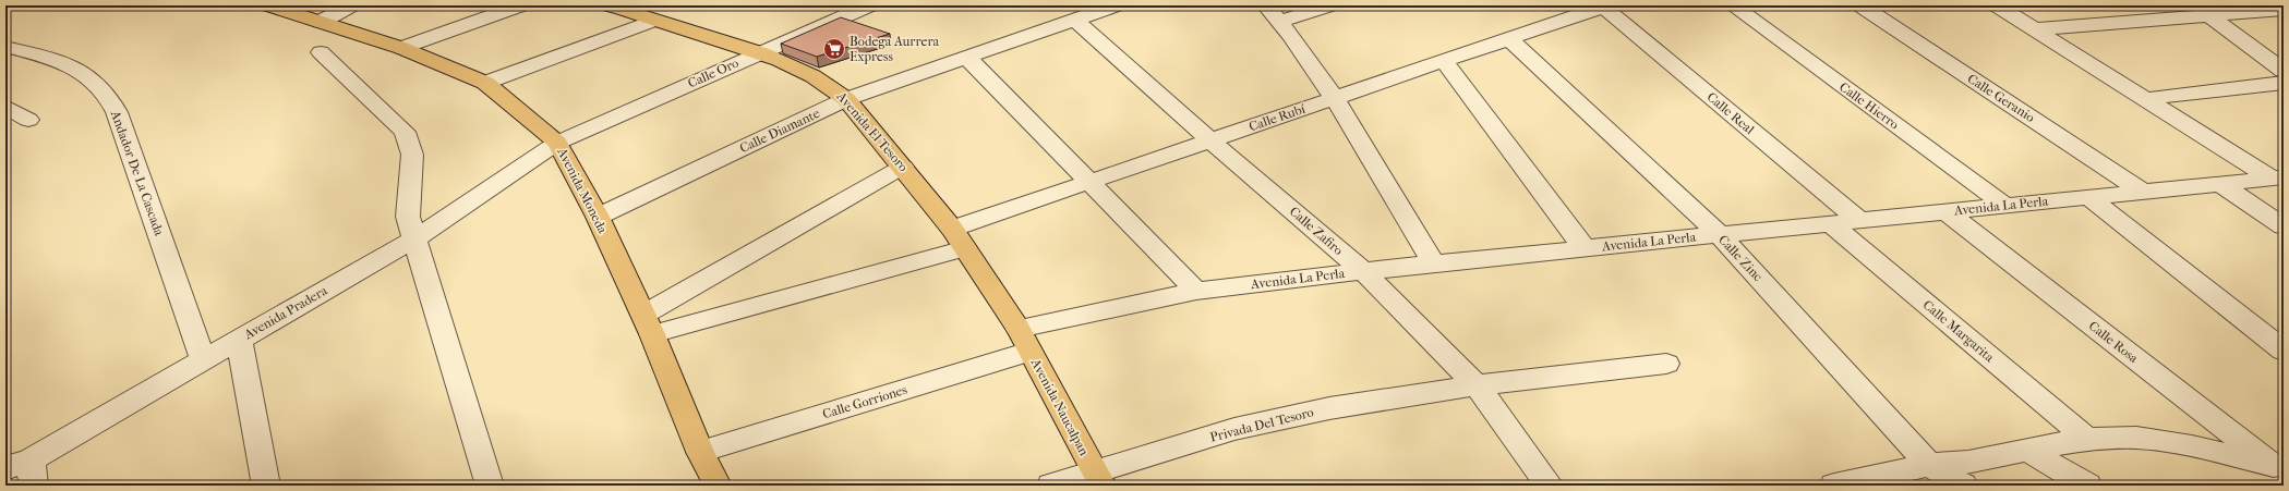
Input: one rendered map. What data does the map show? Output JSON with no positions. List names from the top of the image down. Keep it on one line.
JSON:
{"streets":{"main road":["Avenida El Tesoro","Avenida Moneda","Avenida Naucalpan"],"street":["Calle Oro","Calle Geranio","Calle Hierro","Calle Real","Calle Rubí","Calle Diamante","Andador De La Cascada","Avenida La Perla","Calle Zafiro","Calle Zinc","Avenida Pradera","Calle Margarita","Calle Rosa","Calle Gorriones","Privada Del Tesoro"]},"crossings":[["Calle Oro","Avenida El Tesoro"],["Calle Oro","Avenida Moneda"],["Calle Oro","Avenida Pradera"],["Calle Geranio","Avenida La Perla"],["Calle Hierro","Avenida La Perla"],["Calle Real","Calle Rubí"],["Calle Real","Avenida La Perla"],["Calle Rubí","Avenida El Tesoro"],["Calle Rubí","Avenida Moneda"],["Calle Rubí","Calle Zafiro"],["Calle Rubí","Calle Zinc"],["Calle Diamante","Avenida El Tesoro"],["Calle Diamante","Avenida Moneda"],["Calle Diamante","Calle Zafiro"],["Avenida El Tesoro","Avenida La Perla"],["Avenida El Tesoro","Calle Gorriones"],["Avenida El Tesoro","Avenida Naucalpan"],["Andador De La Cascada","Avenida Pradera"],["Avenida Moneda","Avenida Pradera"],["Avenida Moneda","Calle Gorriones"],["Avenida La Perla","Calle Zafiro"],["Avenida La Perla","Calle Zinc"],["Avenida La Perla","Calle Margarita"],["Avenida La Perla","Calle Rosa"],["Avenida La Perla","Calle Gorriones"],["Avenida La Perla","Avenida Naucalpan"],["Calle Zafiro","Privada Del Tesoro"],["Calle Gorriones","Avenida Naucalpan"],["Avenida Naucalpan","Privada Del Tesoro"]],"places":{"supermarket":["Bodega Aurrera Express"]}}
